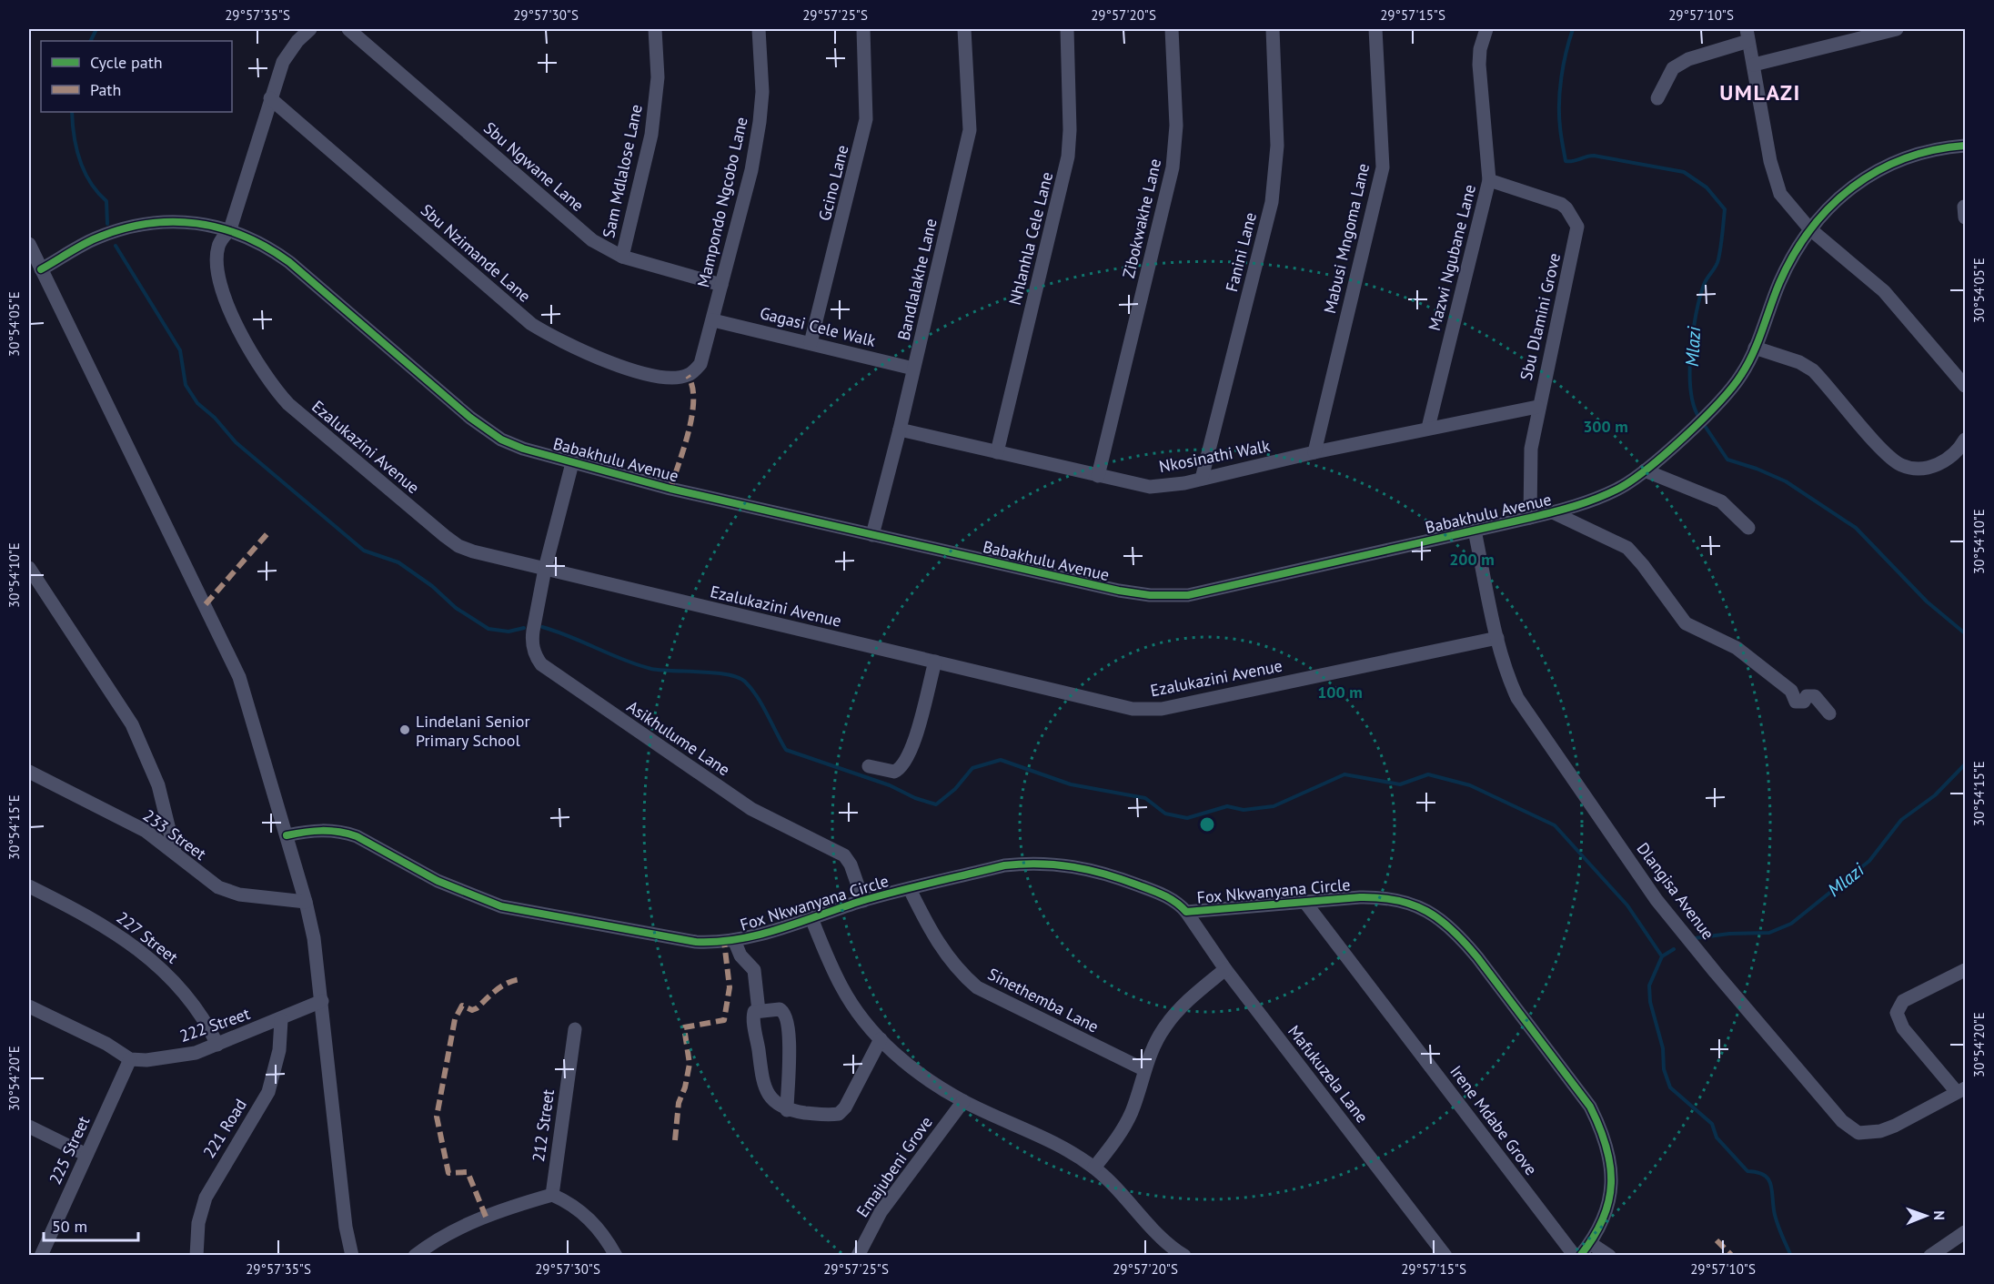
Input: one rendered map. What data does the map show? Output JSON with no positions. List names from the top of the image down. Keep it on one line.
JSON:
{"streets":{"street":["Sbu Ngwane Lane","Sam Mdlalose Lane","Gcino Lane","Mampondo Ngcobo Lane","Zibokwakhe Lane","Nhlanhla Cele Lane","Mabusi Mngoma Lane","Fanini Lane","Sbu Nzimande Lane","Mazwi Ngubane Lane","Bandlalakhe Lane","Sbu Dlamini Grove","Gagasi Cele Walk","Ezalukazini Avenue","Nkosinathi Walk","Babakhulu Avenue","Asikhulume Lane","233 Street","Fox Nkwanyana Circle","Dlangisa Avenue","227 Street","Sinethemba Lane","222 Street","Mafukuzela Lane","Irene Mdabe Grove","212 Street","221 Road","225 Street","Emajubeni Grove"]},"crossings":[["Sbu Ngwane Lane","Sam Mdlalose Lane"],["Sbu Ngwane Lane","Mampondo Ngcobo Lane"],["Gcino Lane","Gagasi Cele Walk"],["Mampondo Ngcobo Lane","Sbu Nzimande Lane"],["Mampondo Ngcobo Lane","Gagasi Cele Walk"],["Zibokwakhe Lane","Nkosinathi Walk"],["Nhlanhla Cele Lane","Nkosinathi Walk"],["Mabusi Mngoma Lane","Nkosinathi Walk"],["Fanini Lane","Nkosinathi Walk"],["Sbu Nzimande Lane","Ezalukazini Avenue"],["Mazwi Ngubane Lane","Sbu Dlamini Grove"],["Mazwi Ngubane Lane","Nkosinathi Walk"],["Bandlalakhe Lane","Gagasi Cele Walk"],["Bandlalakhe Lane","Nkosinathi Walk"],["Bandlalakhe Lane","Babakhulu Avenue"],["Sbu Dlamini Grove","Nkosinathi Walk"],["Sbu Dlamini Grove","Babakhulu Avenue"],["Ezalukazini Avenue","Babakhulu Avenue"],["Ezalukazini Avenue","Asikhulume Lane"],["Ezalukazini Avenue","Dlangisa Avenue"],["Babakhulu Avenue","Asikhulume Lane"],["Babakhulu Avenue","Dlangisa Avenue"],["Asikhulume Lane","Fox Nkwanyana Circle"],["Fox Nkwanyana Circle","Sinethemba Lane"],["Fox Nkwanyana Circle","Mafukuzela Lane"],["Fox Nkwanyana Circle","Irene Mdabe Grove"],["Fox Nkwanyana Circle","Emajubeni Grove"],["227 Street","222 Street"],["222 Street","221 Road"],["222 Street","225 Street"]],"districts":["UMLAZI"],"water":["Mlazi"],"places":["Lindelani Senior Primary School"],"legend":["Cycle path","Path"],"scale_bar":"50 m","north":"right","coordinates":["29°57'35\"S","29°57'30\"S","29°57'25\"S","29°57'20\"S","29°57'15\"S","29°57'10\"S","30°54'05\"E","30°54'10\"E","30°54'15\"E","30°54'20\"E"],"rings":["300 m","200 m","100 m"]}
